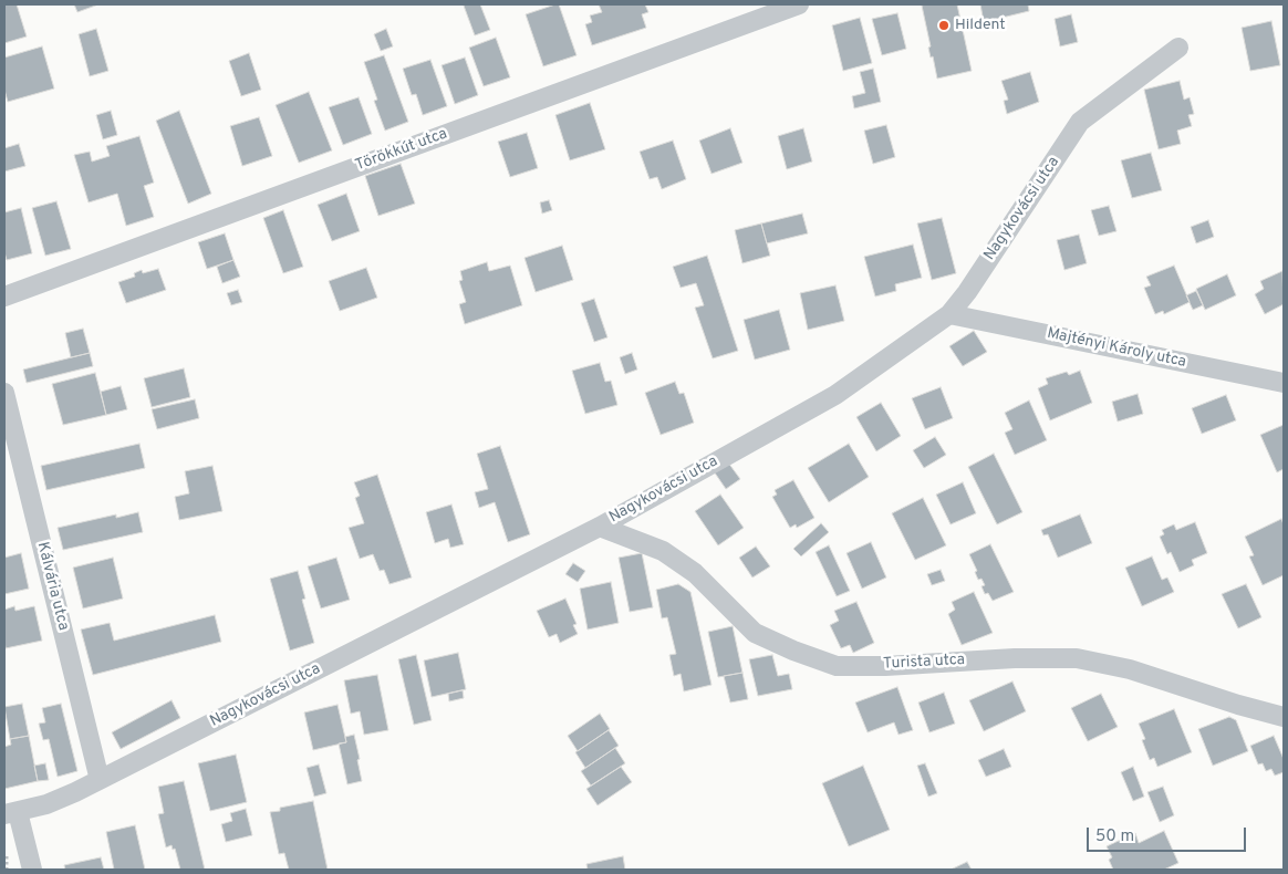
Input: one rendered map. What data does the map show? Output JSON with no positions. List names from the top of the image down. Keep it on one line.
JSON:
{"streets":{"street":["Törökkút utca","Nagykovácsi utca","Majtényi Károly utca","Kálvária utca","Turista utca"]},"crossings":[["Nagykovácsi utca","Majtényi Károly utca"],["Nagykovácsi utca","Kálvária utca"],["Nagykovácsi utca","Turista utca"]],"places":["Hildent"],"scale_bar":"50 m"}
